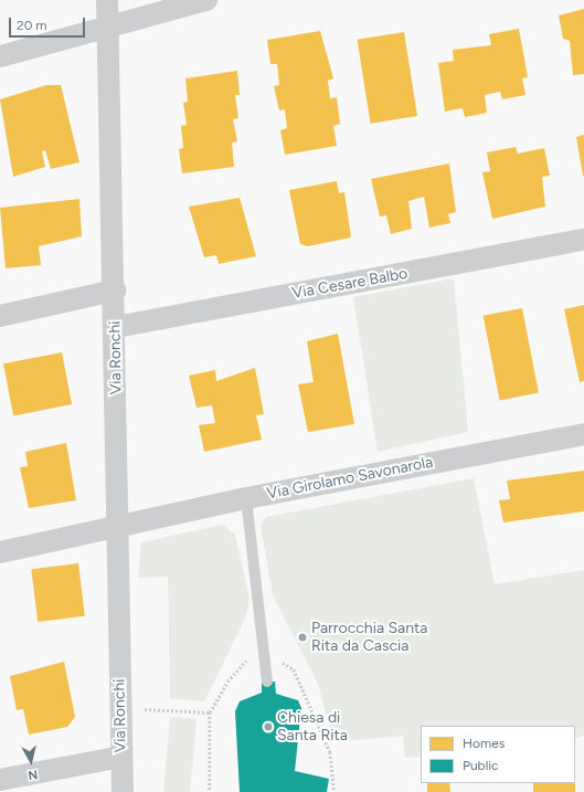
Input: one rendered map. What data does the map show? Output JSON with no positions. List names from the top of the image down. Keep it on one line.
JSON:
{"streets":{"street":["Via Cesare Balbo","Via Ronchi","Via Girolamo Savonarola"]},"crossings":[["Via Cesare Balbo","Via Ronchi"],["Via Ronchi","Via Girolamo Savonarola"]],"places":["Parrocchia Santa Rita da Cascia","Chiesa di Santa Rita"],"legend":["Homes","Public"],"scale_bar":"20 m","north":"bottom"}
